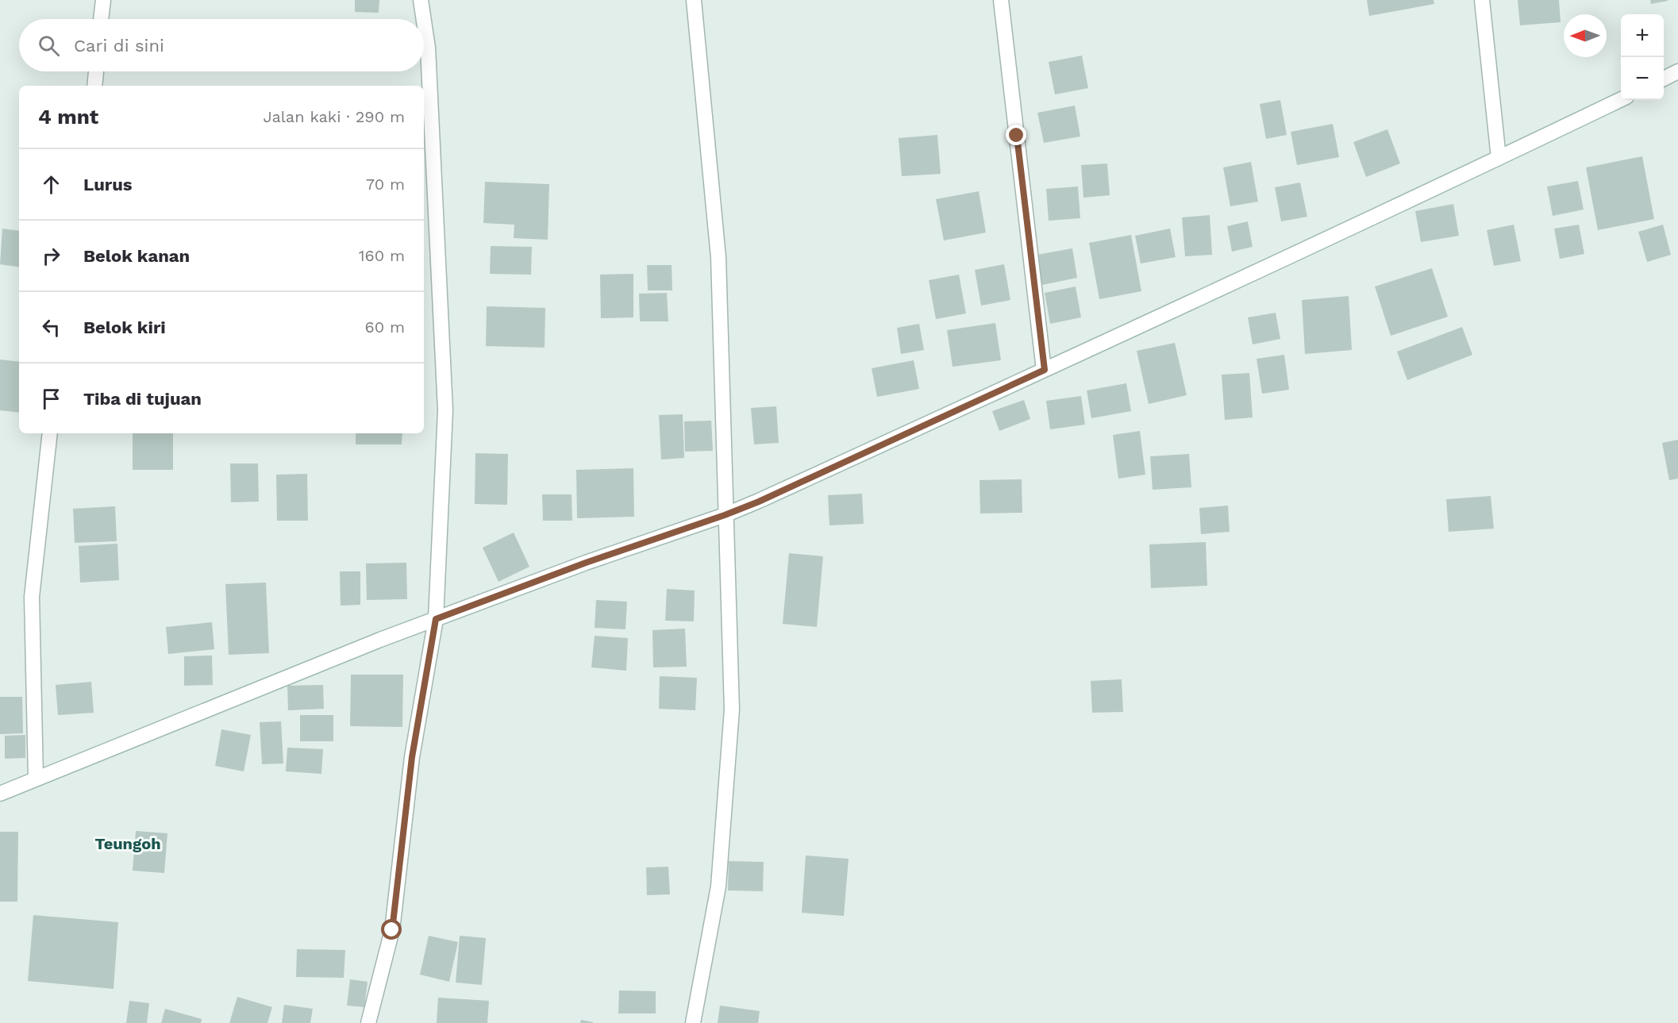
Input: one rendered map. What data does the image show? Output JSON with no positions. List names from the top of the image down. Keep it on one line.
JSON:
{"districts":["Teungoh"],"north":"left","page":{"map_buttons":["+","−"],"search":"Cari di sini","heading":["4 mnt","Jalan kaki · 290 m"],"list":[["Lurus","70 m"],["Belok kanan","160 m"],["Belok kiri","60 m"],"Tiba di tujuan"]}}
